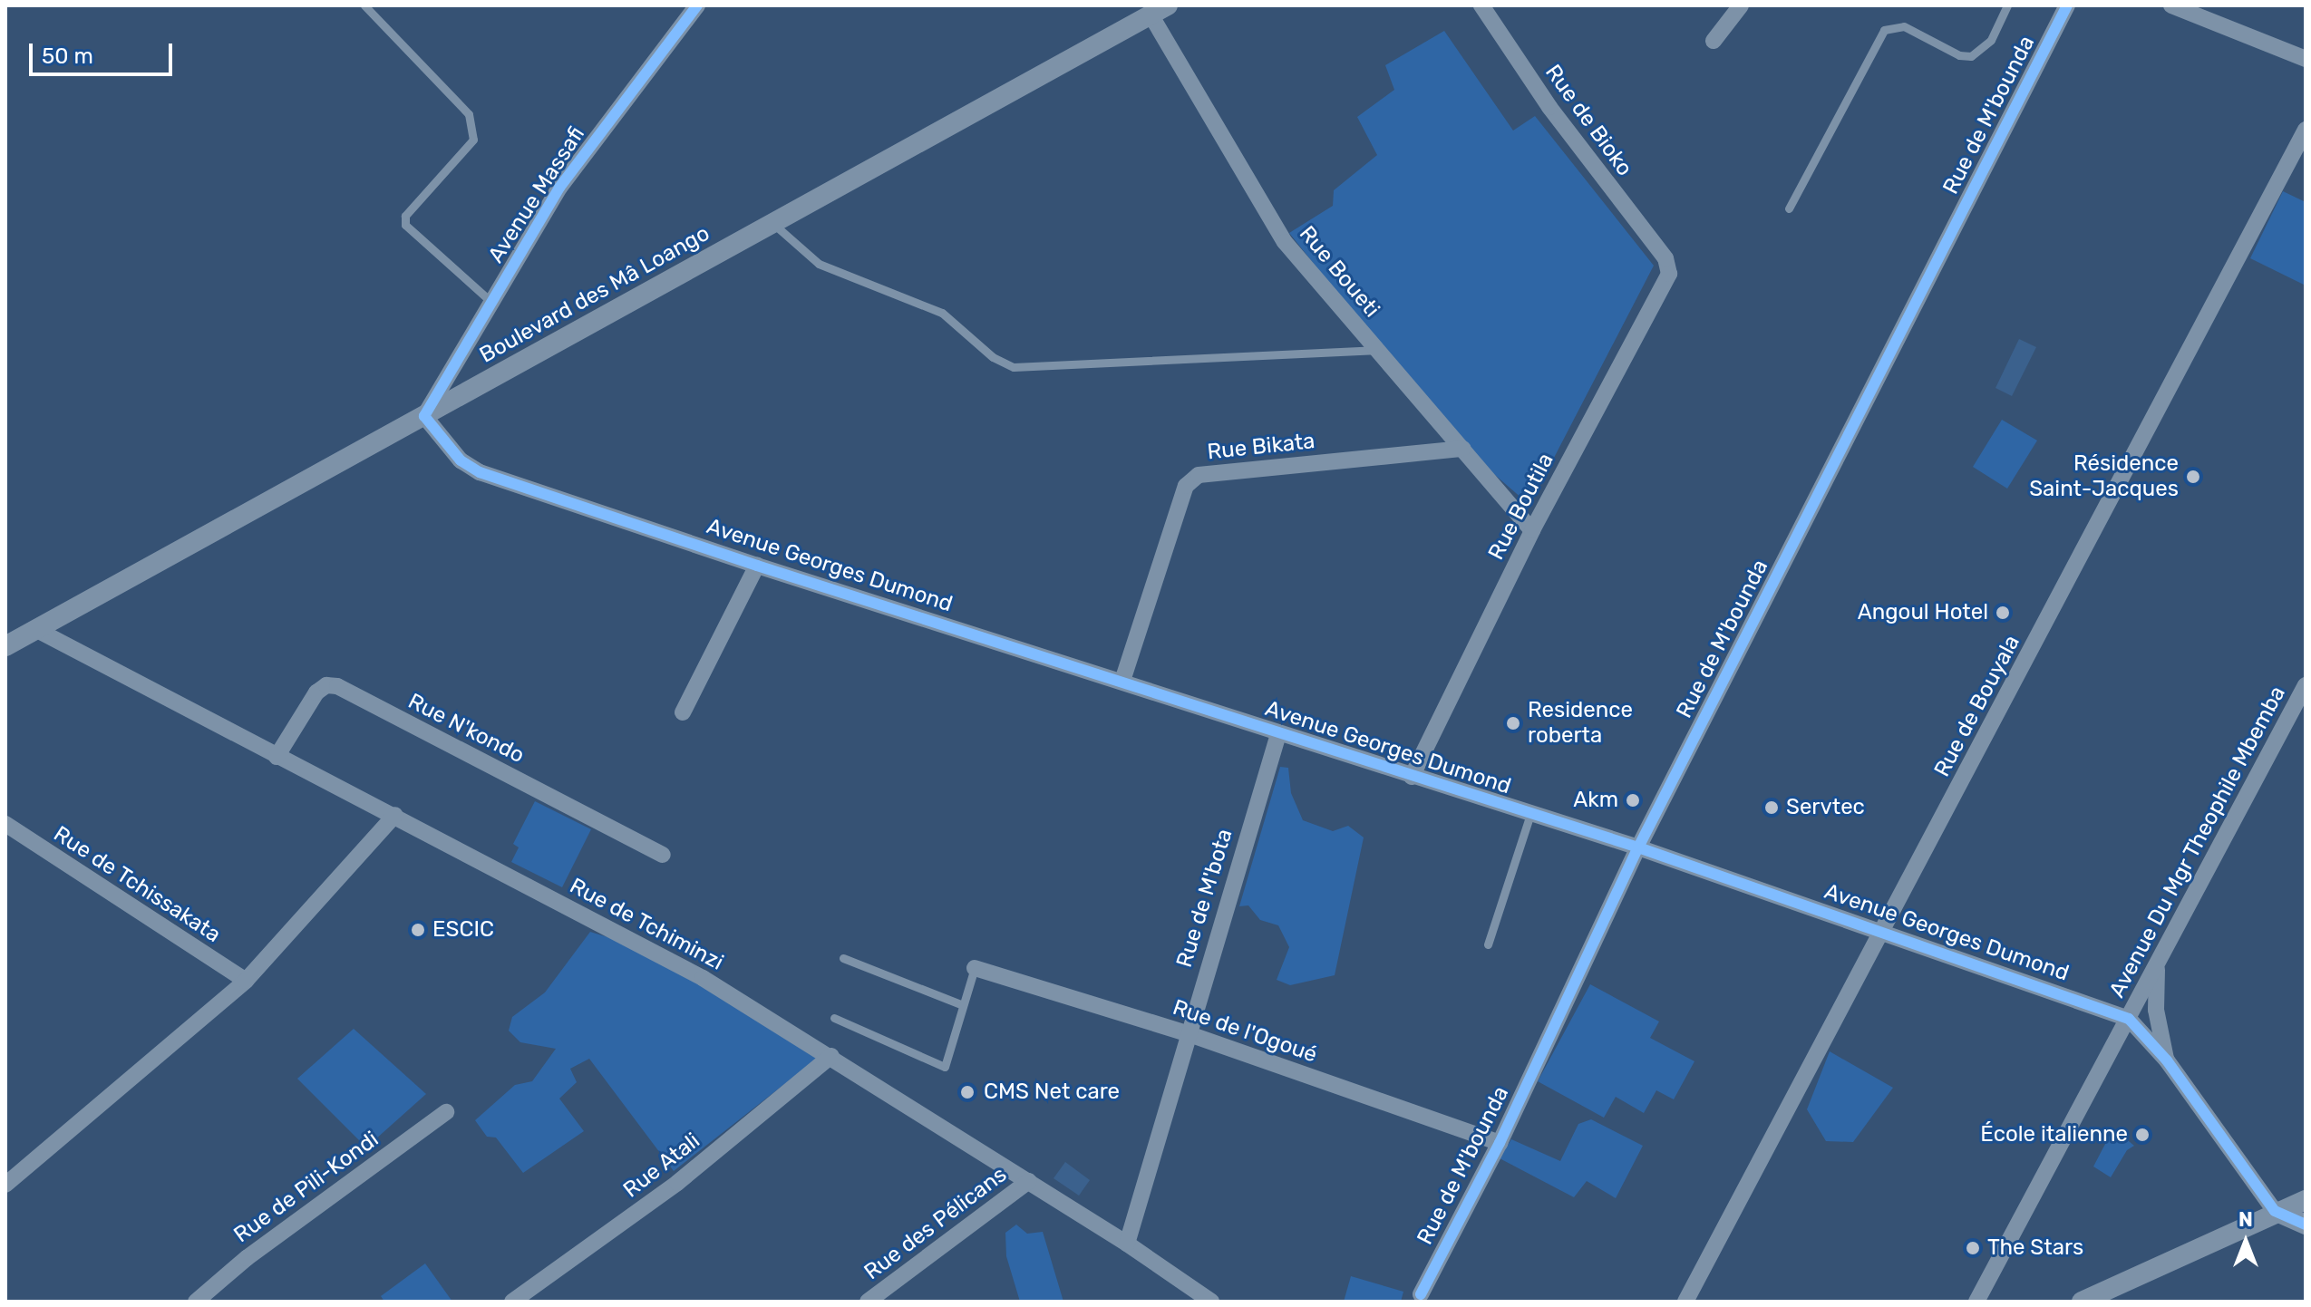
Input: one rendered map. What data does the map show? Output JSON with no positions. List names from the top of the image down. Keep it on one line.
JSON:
{"streets":{"street":["Rue de M'bounda","Rue de Bioko","Avenue Massafi","Rue Boueti","Boulevard des Mâ Loango","Rue Bikata","Rue Boutila","Avenue Georges Dumond","Rue de Bouyala","Rue N'kondo","Avenue Du Mgr Theophile Mbemba","Rue de Tchissakata","Rue de M'bota","Rue de Tchiminzi","Rue de l'Ogoué","Rue Atali","Rue de Pili-Kondi","Rue des Pélicans"]},"crossings":[["Rue de M'bounda","Avenue Georges Dumond"],["Rue de M'bounda","Rue de l'Ogoué"],["Rue de Bioko","Rue Boutila"],["Avenue Massafi","Boulevard des Mâ Loango"],["Avenue Massafi","Avenue Georges Dumond"],["Rue Boueti","Boulevard des Mâ Loango"],["Rue Boueti","Rue Bikata"],["Rue Boueti","Rue Boutila"],["Boulevard des Mâ Loango","Avenue Georges Dumond"],["Boulevard des Mâ Loango","Rue de Tchiminzi"],["Rue Bikata","Avenue Georges Dumond"],["Rue Boutila","Avenue Georges Dumond"],["Avenue Georges Dumond","Rue de Bouyala"],["Avenue Georges Dumond","Avenue Du Mgr Theophile Mbemba"],["Avenue Georges Dumond","Rue de M'bota"],["Rue N'kondo","Rue de Tchiminzi"],["Rue de M'bota","Rue de Tchiminzi"],["Rue de M'bota","Rue de l'Ogoué"],["Rue de Tchiminzi","Rue Atali"],["Rue de Tchiminzi","Rue des Pélicans"]],"places":["Résidence Saint-Jacques","Angoul Hotel","Residence roberta","Akm","Servtec","ESCIC","CMS Net care","École italienne","The Stars"],"scale_bar":"50 m","north":"top"}
